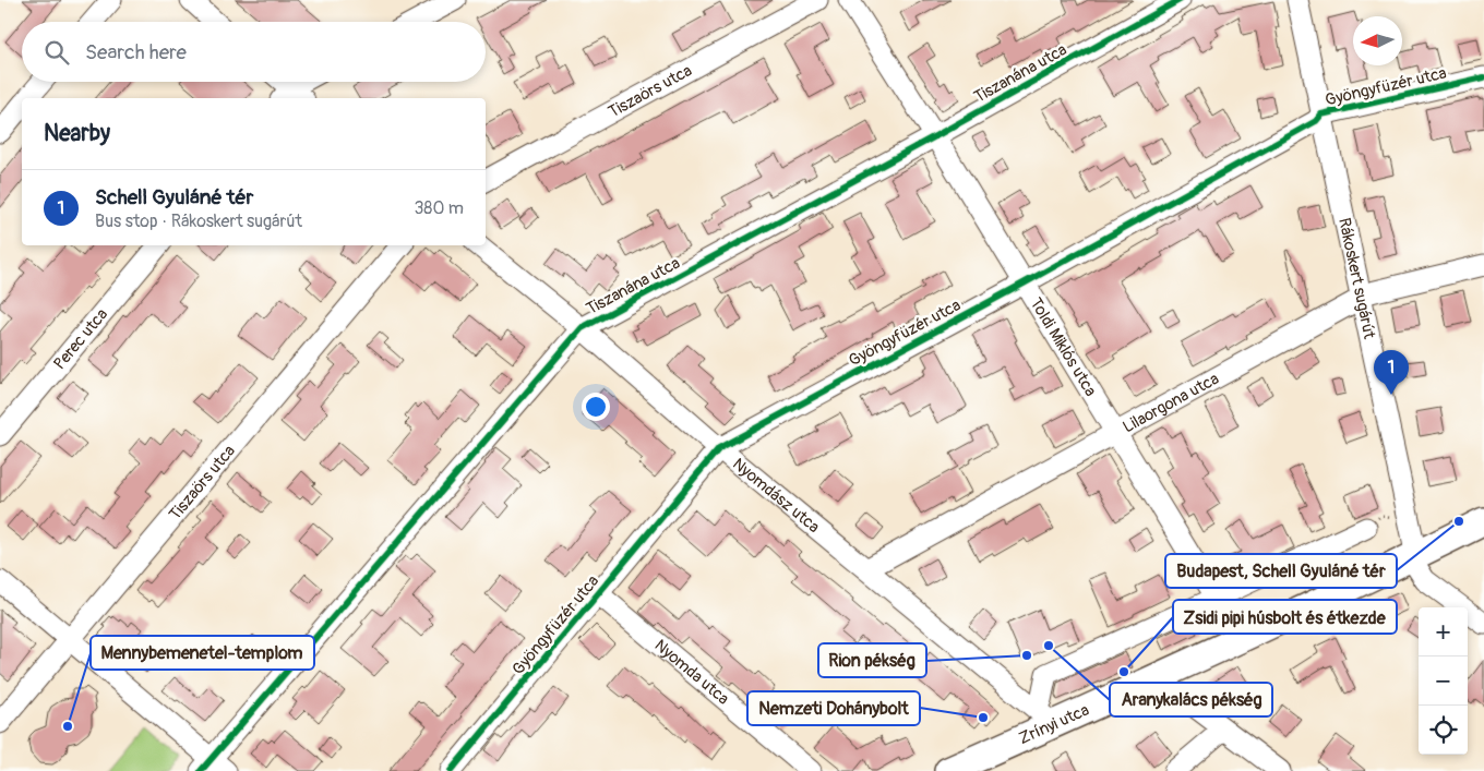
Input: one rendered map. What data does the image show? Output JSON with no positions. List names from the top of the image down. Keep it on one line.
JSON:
{"streets":{"main road":["Zrínyi utca"],"street":["Tiszanána utca","Gyöngyfüzér utca","Tiszaörs utca","Rákoskert sugárút","Perec utca","Toldi Miklós utca","Lilaorgona utca","Nyomdász utca","Nyomda utca"]},"crossings":[["Tiszanána utca","Toldi Miklós utca"],["Tiszanána utca","Nyomdász utca"],["Gyöngyfüzér utca","Rákoskert sugárút"],["Gyöngyfüzér utca","Toldi Miklós utca"],["Gyöngyfüzér utca","Nyomdász utca"],["Gyöngyfüzér utca","Nyomda utca"],["Rákoskert sugárút","Lilaorgona utca"],["Rákoskert sugárút","Zrínyi utca"],["Toldi Miklós utca","Lilaorgona utca"],["Toldi Miklós utca","Zrínyi utca"],["Lilaorgona utca","Nyomdász utca"],["Nyomdász utca","Zrínyi utca"]],"places":["Budapest, Schell Gyuláné tér","Aranykalács pékség","Rion pékség","Zsidi pipi húsbolt és étkezde","Nemzeti Dohánybolt","Mennybemenetel-templom"],"north":"left","page":{"search":"Search here","heading":"Nearby","list":[{"mark":"1","name":"Schell Gyuláné tér","note":"Bus stop · Rákoskert sugárút","value":"380 m"}],"pins":"1","map_buttons":["+","−"]}}
